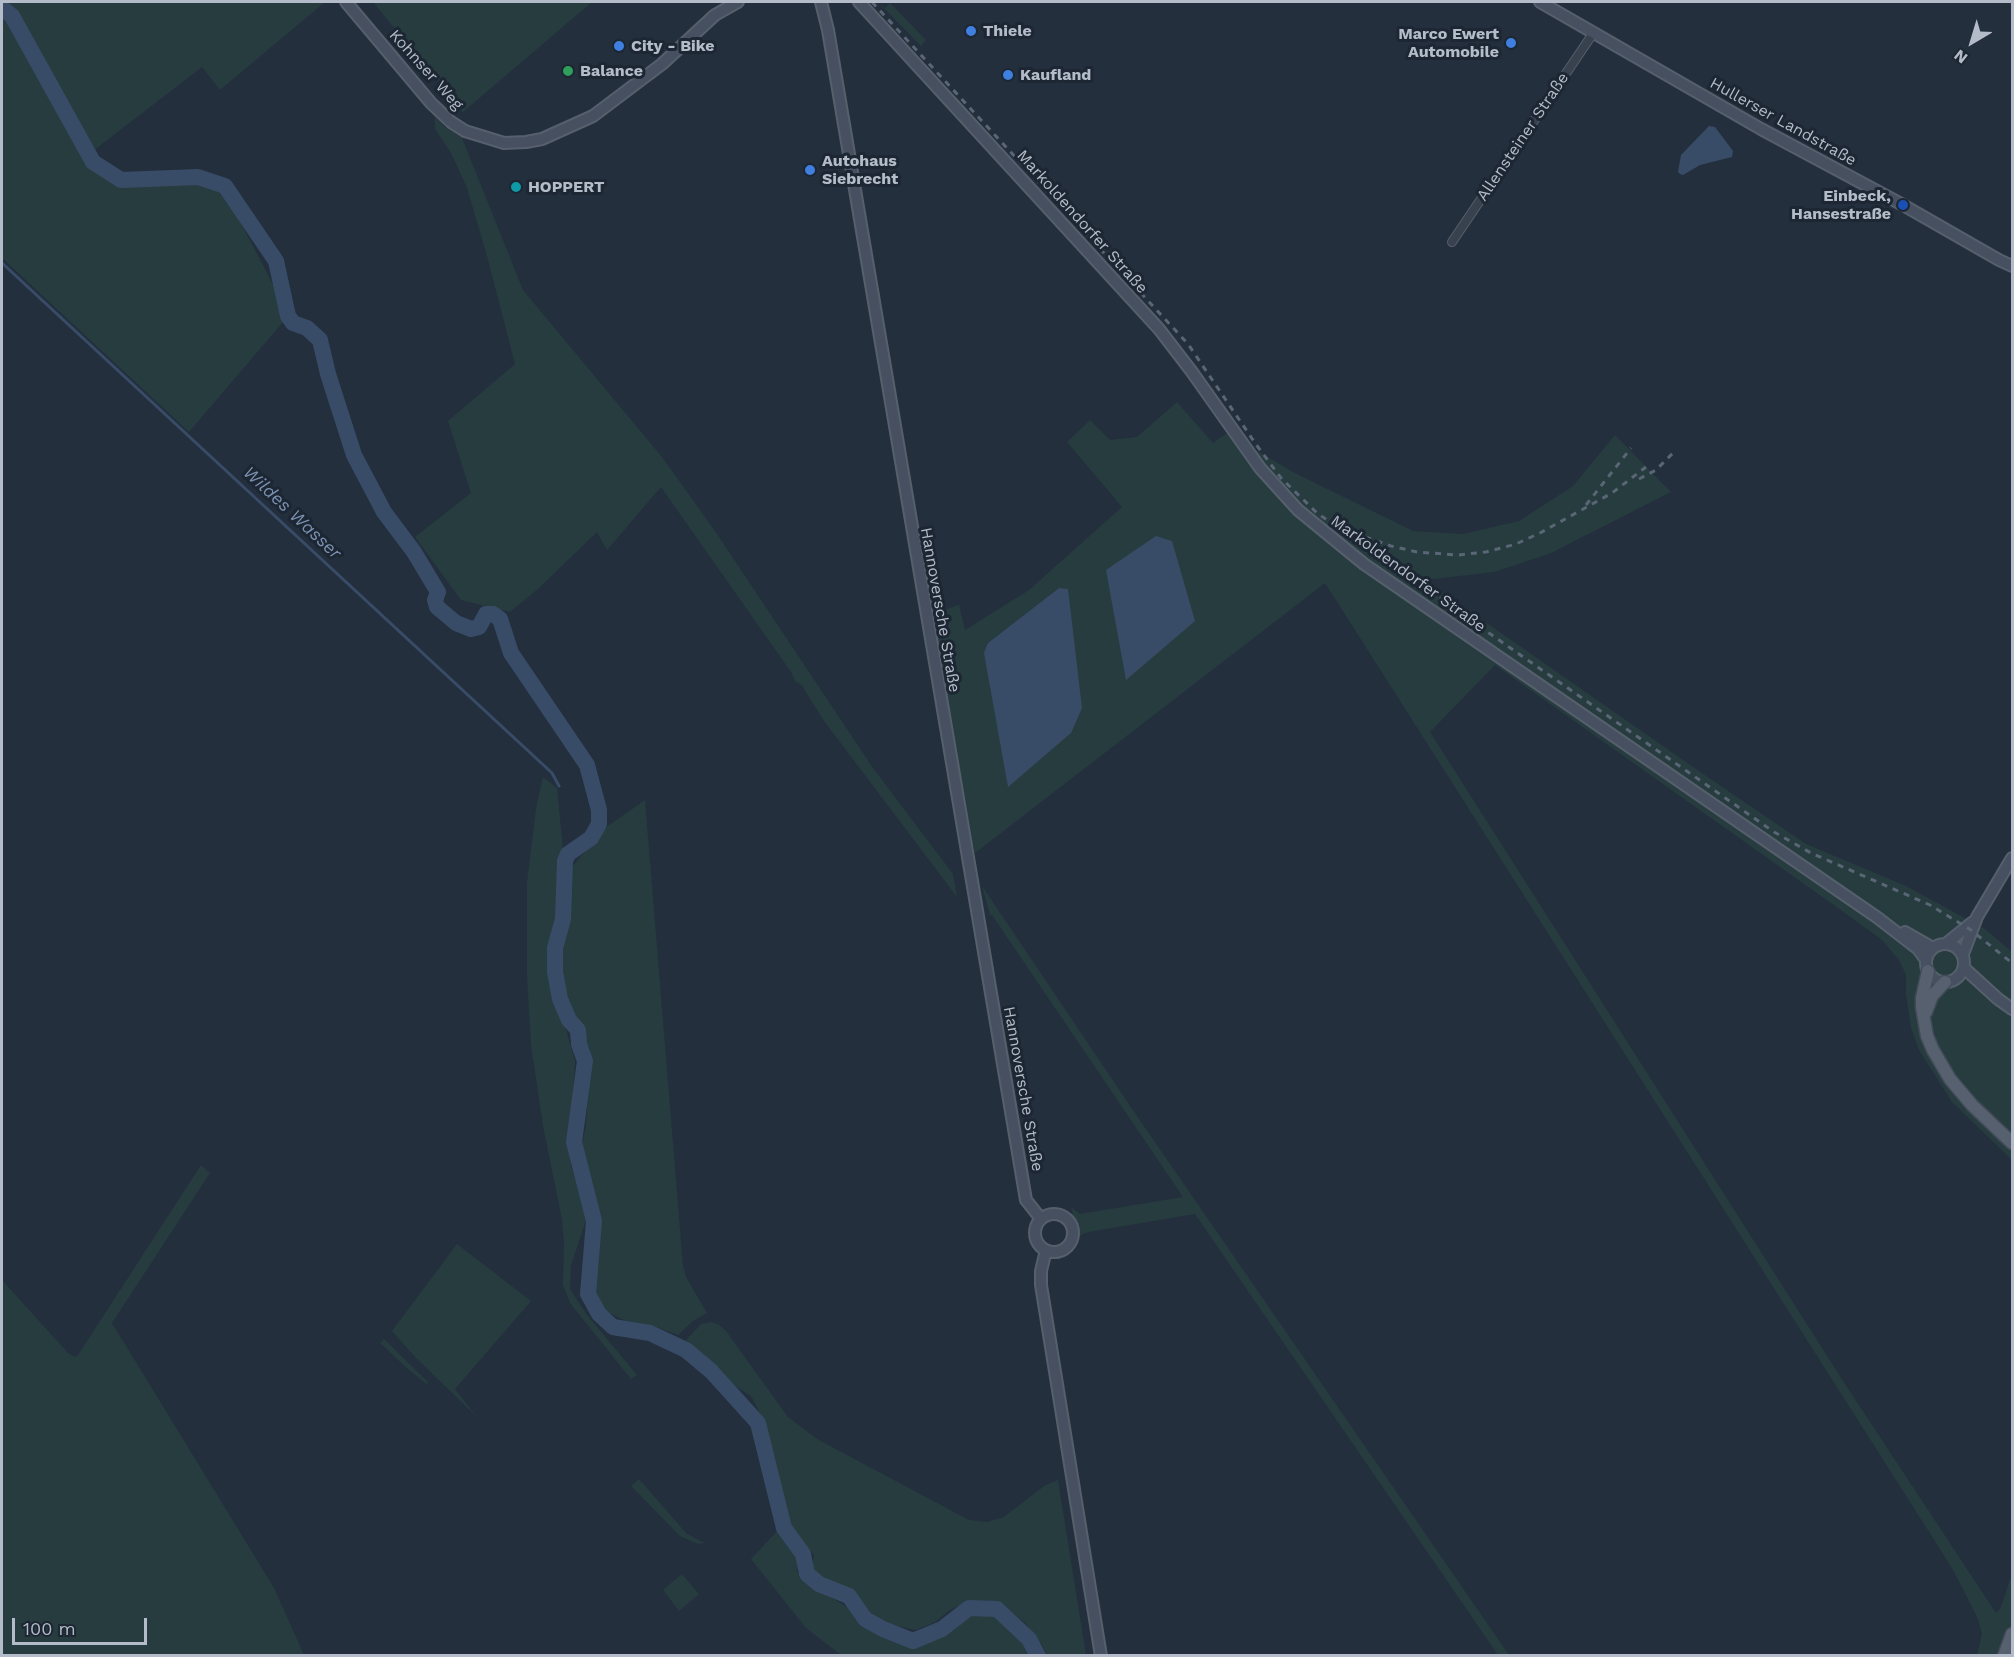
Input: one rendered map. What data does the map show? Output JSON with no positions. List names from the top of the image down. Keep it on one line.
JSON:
{"streets":{"main road":["Kohnser Weg","Hullerser Landstraße","Markoldendorfer Straße","Hannoversche Straße"],"street":["Allensteiner Straße"]},"crossings":[["Hullerser Landstraße","Allensteiner Straße"]],"water":["Wildes Wasser"],"places":["Thiele","Marco Ewert Automobile","City - Bike","Balance","Kaufland","Autohaus Siebrecht","HOPPERT","Einbeck, Hansestraße"],"scale_bar":"100 m","north":"bottom left"}
